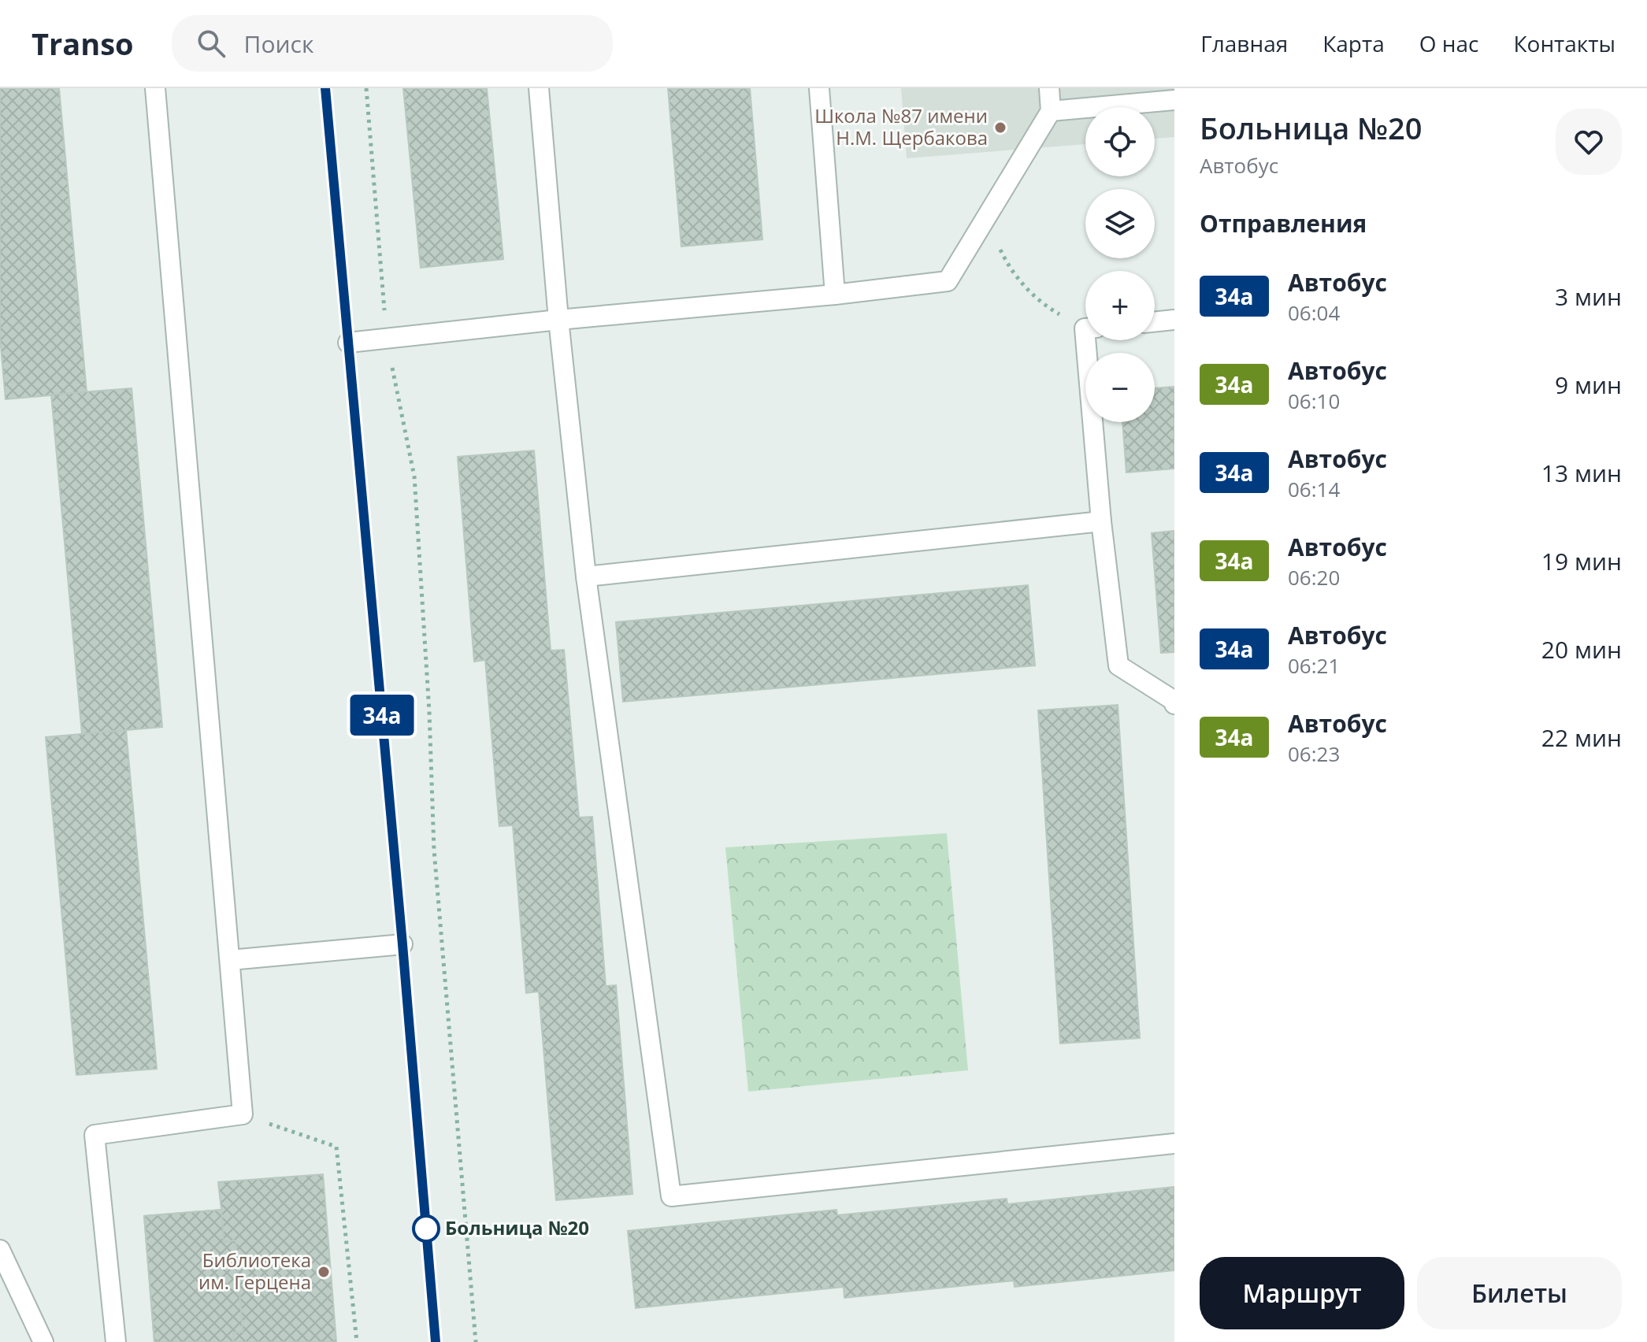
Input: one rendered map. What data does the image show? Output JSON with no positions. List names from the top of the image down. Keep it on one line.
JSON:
{"places":["Школа №87 имени Н.М. Щербакова","Больница №20","Библиотека им. Герцена"],"lines":["bus line 34а"],"page":{"header":"Transo","search":"Поиск","nav":["Главная","Карта","О нас","Контакты"],"on_map":"34а","heading":[["Больница №20","Автобус"],"Отправления"],"map_buttons":["+","−"],"list":[{"mark":"34а","name":"Автобус","note":"06:04","value":"3 мин"},{"mark":"34a","name":"Автобус","note":"06:10","value":"9 мин"},{"mark":"34а","name":"Автобус","note":"06:14","value":"13 мин"},{"mark":"34a","name":"Автобус","note":"06:20","value":"19 мин"},{"mark":"34а","name":"Автобус","note":"06:21","value":"20 мин"},{"mark":"34a","name":"Автобус","note":"06:23","value":"22 мин"}],"buttons":["Маршрут","Билеты"]}}
